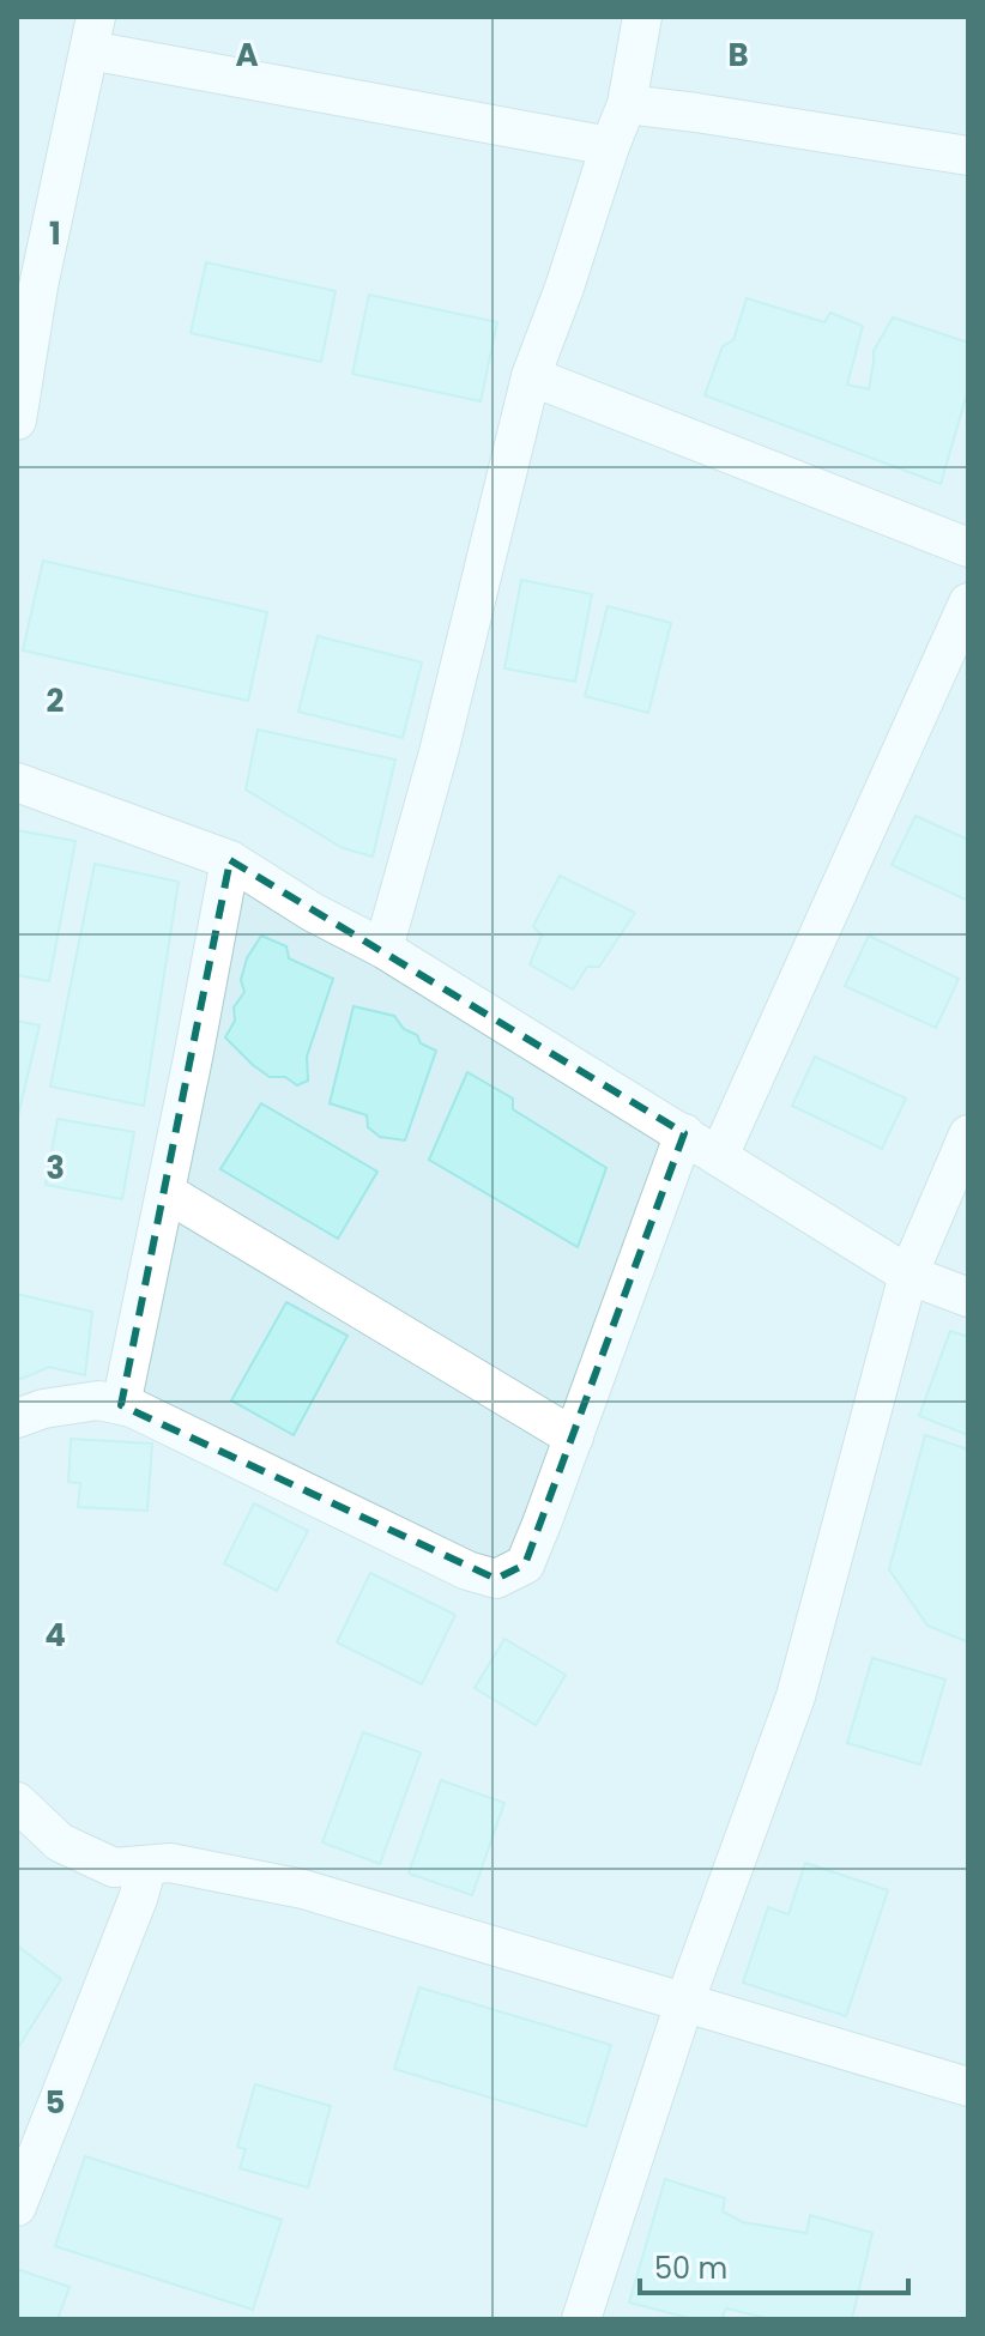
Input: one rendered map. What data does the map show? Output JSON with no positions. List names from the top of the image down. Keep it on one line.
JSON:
{"scale_bar":"50 m","grid":{"columns":["A","B"],"rows":["1","2","3","4","5"]}}
